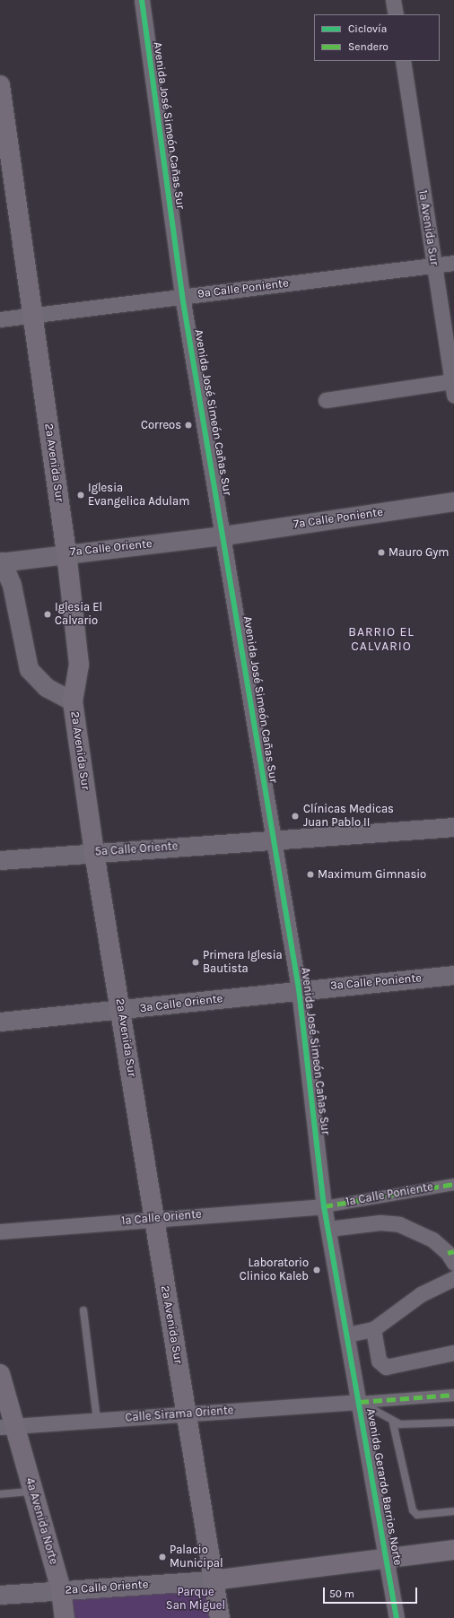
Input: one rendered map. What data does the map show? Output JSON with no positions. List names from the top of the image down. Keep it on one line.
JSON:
{"streets":{"main road":["2a Avenida Sur","4a Avenida Norte","2a Calle Oriente"],"street":["Avenida José Simeón Cañas Sur","1a Avenida Sur","9a Calle Poniente","7a Calle Poniente","7a Calle Oriente","5a Calle Oriente","3a Calle Poniente","3a Calle Oriente","1a Calle Poniente","1a Calle Oriente","Calle Sirama Oriente","Avenida Gerardo Barrios Norte"]},"crossings":[["Avenida José Simeón Cañas Sur","9a Calle Poniente"],["Avenida José Simeón Cañas Sur","7a Calle Poniente"],["Avenida José Simeón Cañas Sur","7a Calle Oriente"],["Avenida José Simeón Cañas Sur","5a Calle Oriente"],["Avenida José Simeón Cañas Sur","3a Calle Poniente"],["Avenida José Simeón Cañas Sur","3a Calle Oriente"],["Avenida José Simeón Cañas Sur","1a Calle Poniente"],["Avenida José Simeón Cañas Sur","1a Calle Oriente"],["Avenida José Simeón Cañas Sur","Calle Sirama Oriente"],["Avenida José Simeón Cañas Sur","Avenida Gerardo Barrios Norte"],["1a Avenida Sur","9a Calle Poniente"],["9a Calle Poniente","2a Avenida Sur"],["2a Avenida Sur","7a Calle Oriente"],["2a Avenida Sur","5a Calle Oriente"],["2a Avenida Sur","3a Calle Oriente"],["2a Avenida Sur","1a Calle Oriente"],["2a Avenida Sur","Calle Sirama Oriente"],["7a Calle Poniente","7a Calle Oriente"],["3a Calle Poniente","3a Calle Oriente"],["1a Calle Poniente","1a Calle Oriente"],["Calle Sirama Oriente","Avenida Gerardo Barrios Norte"],["Calle Sirama Oriente","4a Avenida Norte"],["Avenida Gerardo Barrios Norte","2a Calle Oriente"],["4a Avenida Norte","2a Calle Oriente"]],"districts":["BARRIO EL CALVARIO"],"parks":["Parque San Miguel"],"places":["Correos","Iglesia Evangelica Adulam","Mauro Gym","Iglesia El Calvario","Clínicas Medicas Juan Pablo II","Maximum Gimnasio","Primera Iglesia Bautista","Laboratorio Clinico Kaleb","Palacio Municipal"],"legend":["Ciclovía","Sendero"],"scale_bar":"50 m"}
